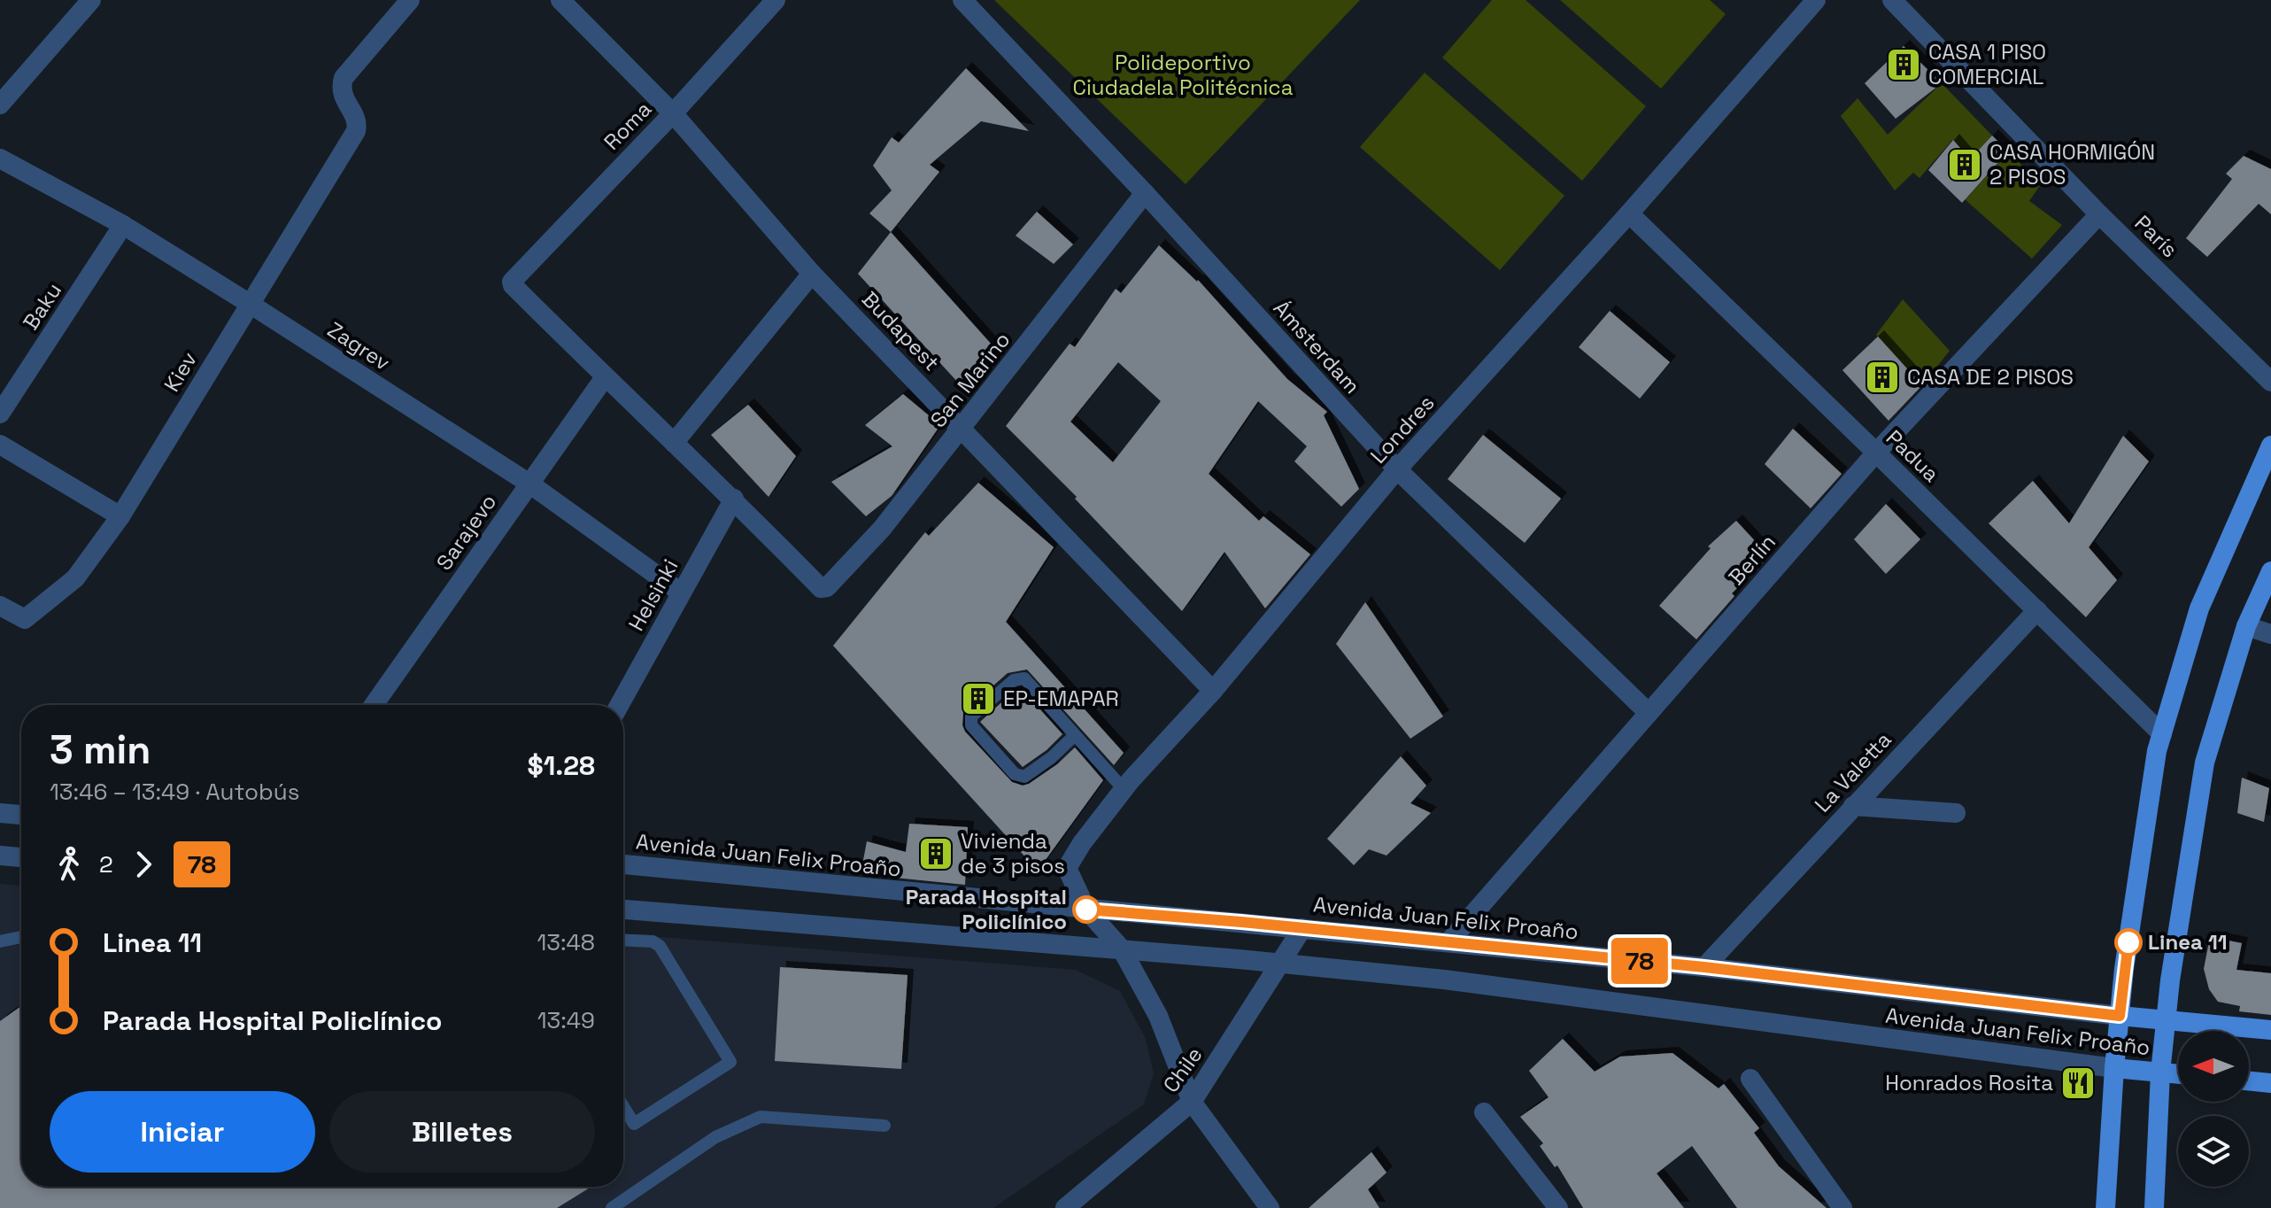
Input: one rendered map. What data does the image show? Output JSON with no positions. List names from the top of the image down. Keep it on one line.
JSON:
{"streets":{"main road":["Avenida Juan Felix Proaño"],"street":["Roma","París","Baku","Budapest","Zagrev","Ámsterdam","Kiev","San Marino","Londres","Padua","Sarajevo","Berlín","Helsinki","La Valetta","Chile"]},"crossings":[["Roma","Budapest"],["Roma","Sarajevo"],["París","Berlín"],["Baku","Zagrev"],["Budapest","San Marino"],["Budapest","Londres"],["Zagrev","Kiev"],["Zagrev","Sarajevo"],["Zagrev","Helsinki"],["Ámsterdam","San Marino"],["Ámsterdam","Londres"],["Ámsterdam","Berlín"],["San Marino","Helsinki"],["Londres","Padua"],["Londres","Avenida Juan Felix Proaño"],["Padua","Berlín"],["Padua","La Valetta"],["Berlín","Avenida Juan Felix Proaño"],["La Valetta","Avenida Juan Felix Proaño"],["Avenida Juan Felix Proaño","Chile"]],"parks":["Polideportivo Ciudadela Politécnica"],"places":{"building":["CASA 1 PISO COMERCIAL","CASA HORMIGÓN 2 PISOS","CASA DE 2 PISOS","EP-EMAPAR","Vivienda de 3 pisos"],"other":["Parada Hospital Policlínico","Linea 11"],"restaurant":["Honrados Rosita"]},"lines":["bus line 78"],"north":"left","page":{"on_map":"78","heading":["3 min","13:46 – 13:49 · Autobús","$1.28"],"legs":["2","78"],"list":[{"name":"Linea 11","value":"13:48"},{"name":"Parada Hospital Policlínico","value":"13:49"}],"buttons":["Iniciar","Billetes"]}}
